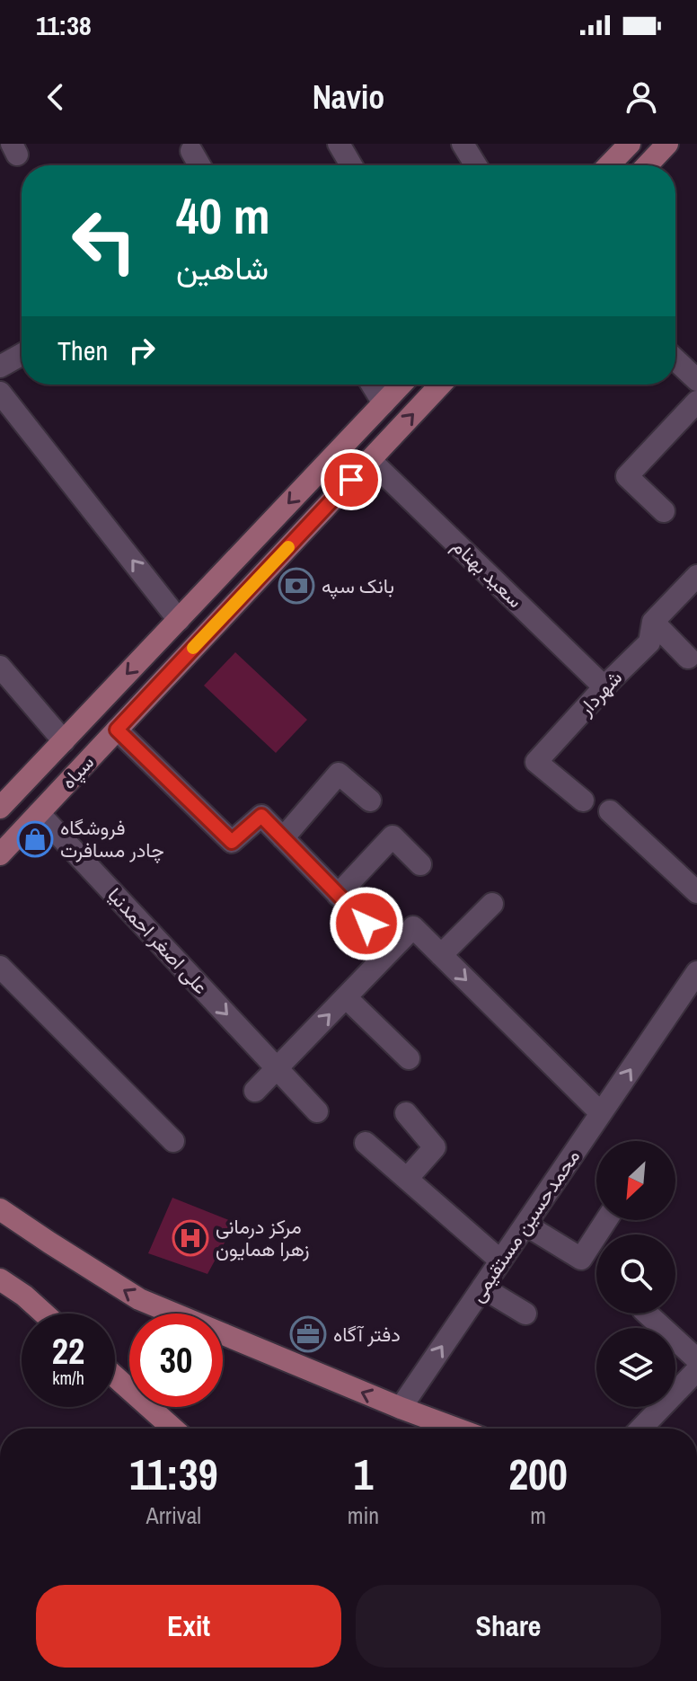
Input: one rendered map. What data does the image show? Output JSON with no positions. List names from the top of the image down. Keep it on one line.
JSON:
{"streets":{"main road":["سپاه"],"street":["سعید بهنام","شهردار","علی اصغر احمدنیا","محمدحسین مستقیمی"]},"crossings":[["سعید بهنام","شهردار"],["سعید بهنام","سپاه"],["سپاه","علی اصغر احمدنیا"]],"one_way":["محمدحسین مستقیمی"],"places":{"bank":["بانک سپه"],"shop":["فروشگاه چادر مسافرت"],"hospital":["مرکز درمانی زهرا همایون"],"office":["دفتر آگاه"]},"north":"bottom left","page":{"status":"11:38","header":"Navio","turn":["40 m","شاهین"],"then":"Then","speed":"22 km/h","limit":"30","eta":["11:39","Arrival","1","min","200","m"],"buttons":["Exit","Share"]}}
